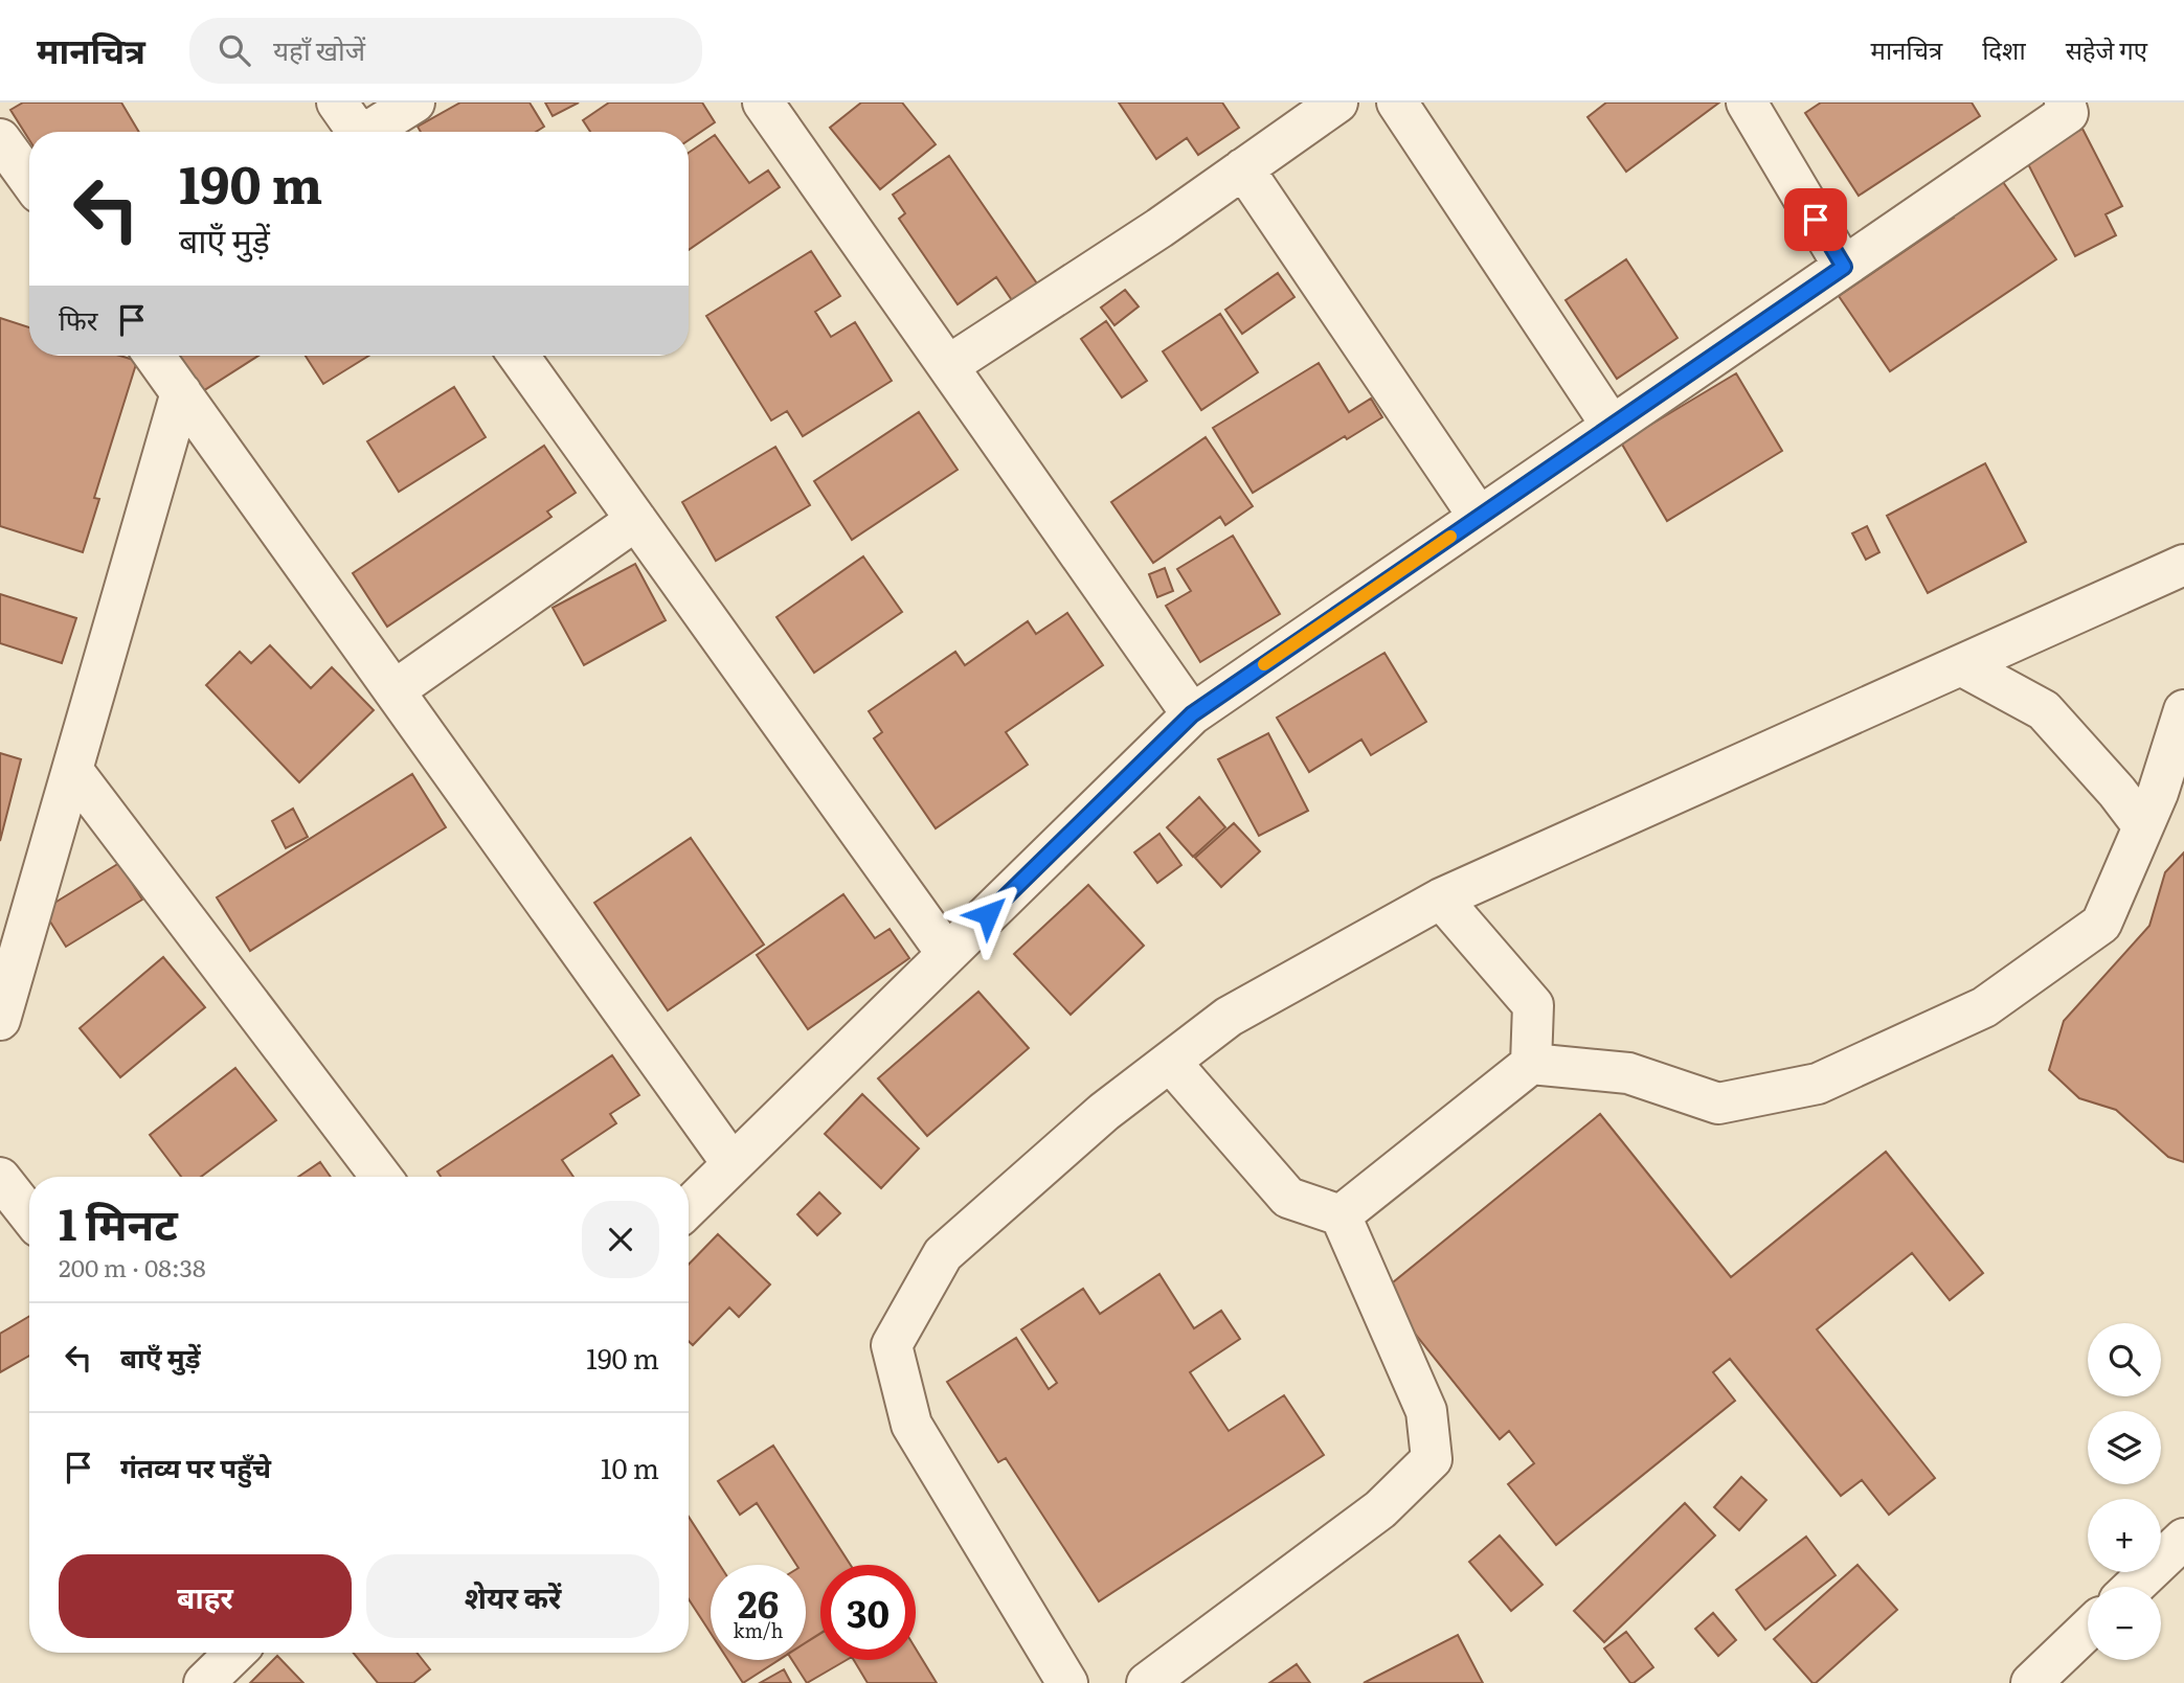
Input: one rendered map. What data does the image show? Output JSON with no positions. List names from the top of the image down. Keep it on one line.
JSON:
{"page":{"header":"मानचित्र","search":"यहाँ खोजें","nav":["मानचित्र","दिशा","सहेजे गए"],"turn":["190 m","बाएँ मुड़ें"],"then":"फिर","heading":["1 मिनट","200 m · 08:38"],"list":[{"name":"बाएँ मुड़ें","value":"190 m"},{"name":"गंतव्य पर पहुँचे","value":"10 m"}],"map_buttons":["+","−"],"buttons":["बाहर","शेयर करें"],"speed":"26 km/h","limit":"30"}}
